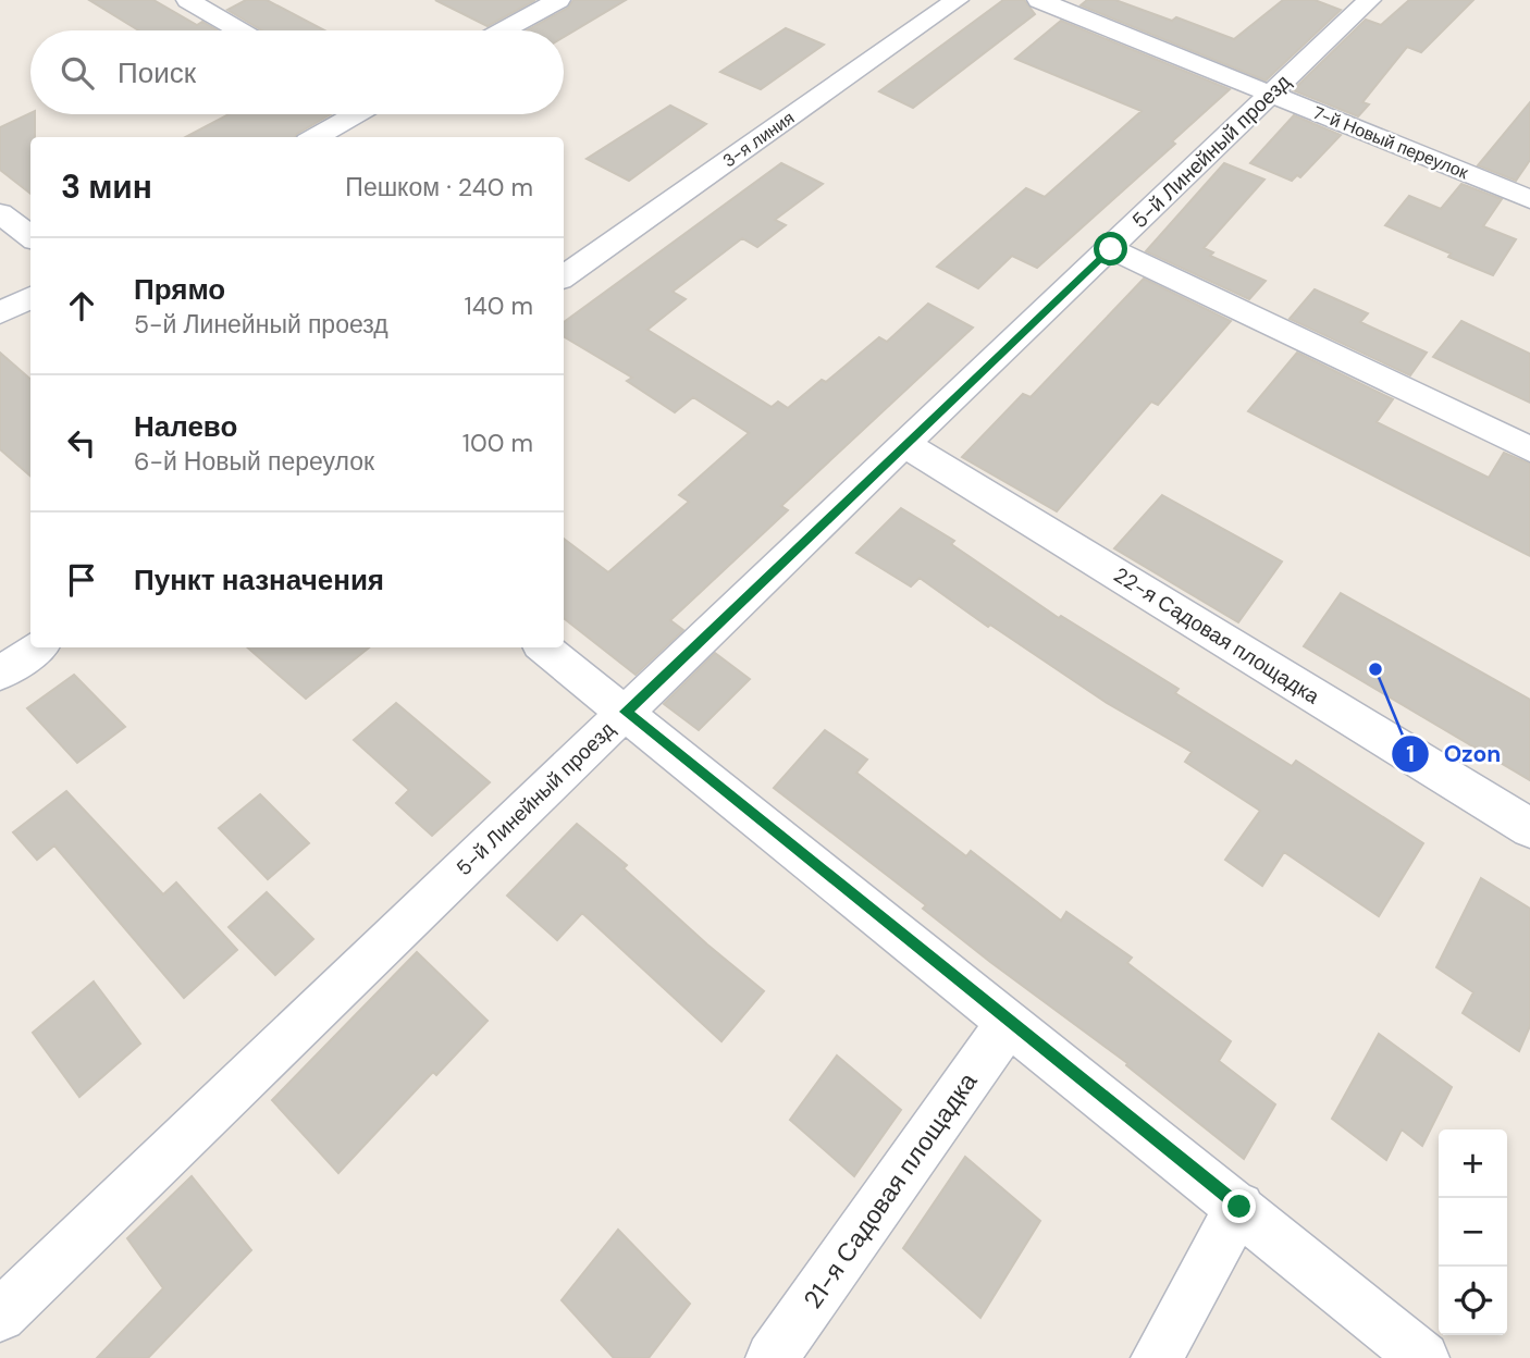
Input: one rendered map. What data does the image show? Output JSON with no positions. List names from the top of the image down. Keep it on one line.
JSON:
{"streets":{"street":["3-я линия","7-й Новый переулок","5-й Линейный проезд","22-я Садовая площадка","21-я Садовая площадка"]},"crossings":[["7-й Новый переулок","5-й Линейный проезд"],["5-й Линейный проезд","22-я Садовая площадка"]],"places":["Ozon"],"page":{"search":"Поиск","heading":["3 мин","Пешком · 240 m"],"list":[["Прямо","5-й Линейный проезд","140 m"],["Налево","6-й Новый переулок","100 m"],"Пункт назначения"],"map_buttons":["+","−"]}}
